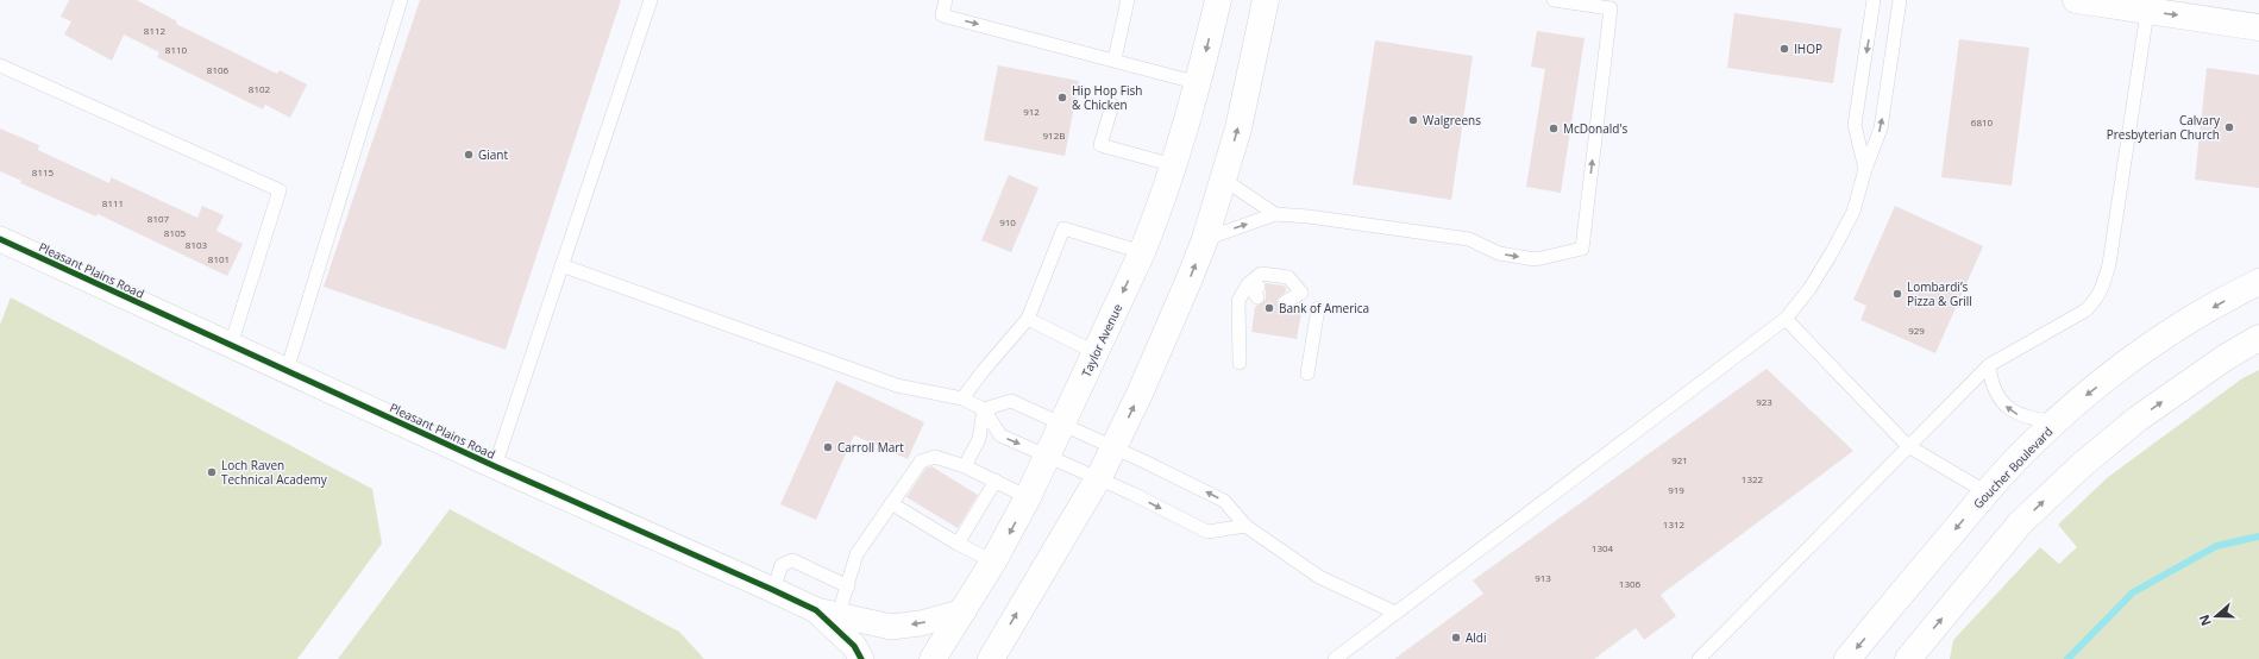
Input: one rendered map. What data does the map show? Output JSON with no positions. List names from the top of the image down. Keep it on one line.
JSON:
{"streets":{"main road":["Taylor Avenue","Goucher Boulevard"],"street":["Pleasant Plains Road"]},"crossings":[["Pleasant Plains Road","Taylor Avenue"]],"places":["IHOP","Hip Hop Fish & Chicken","Walgreens","Calvary Presbyterian Church","McDonald's","Giant","Lombardi’s Pizza & Grill","Bank of America","Carroll Mart","Loch Raven Technical Academy","Aldi"],"house_numbers":["8112","8110","8106","8102","912","6810","912B","8115","8111","8107","910","8105","8103","8101","929","923","921","1322","919","1312","1304","913","1306"],"north":"left"}
